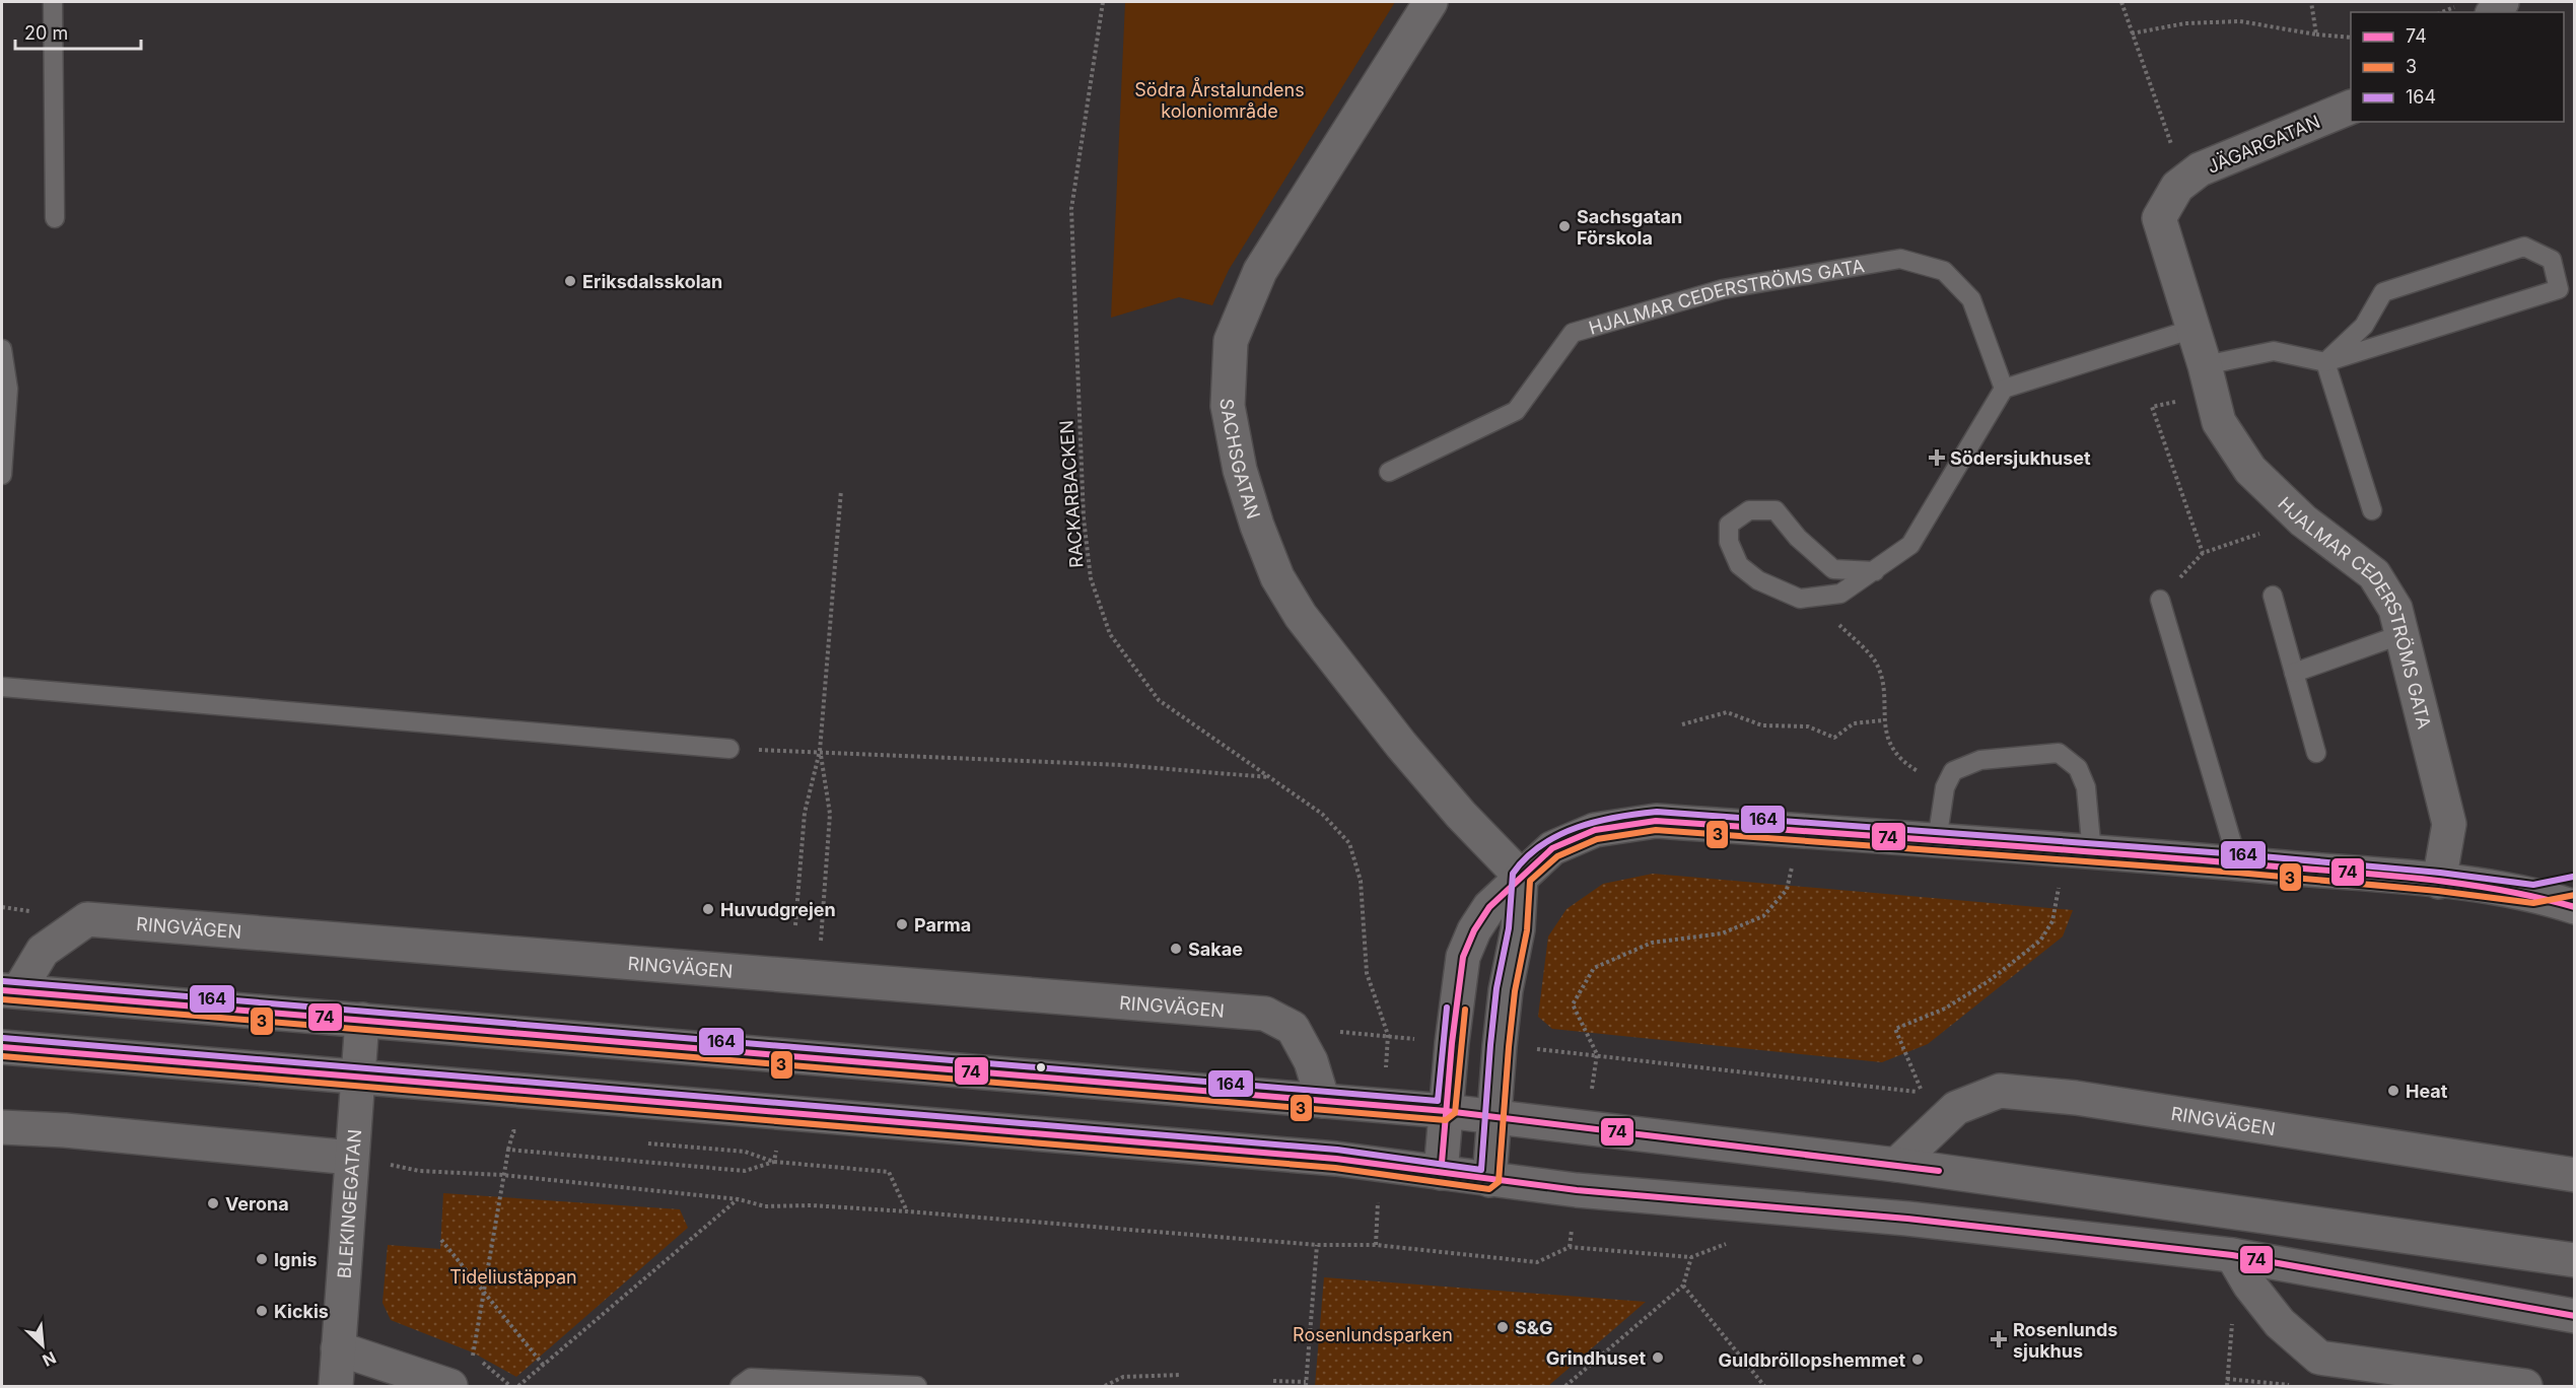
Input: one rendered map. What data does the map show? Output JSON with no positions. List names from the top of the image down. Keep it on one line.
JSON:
{"streets":{"street":["JÄGARGATAN","HJALMAR CEDERSTRÖMS GATA","SACHSGATAN","RINGVÄGEN","BLEKINGEGATAN"],"path":["RACKARBACKEN"]},"crossings":[["JÄGARGATAN","HJALMAR CEDERSTRÖMS GATA"],["RINGVÄGEN","BLEKINGEGATAN"]],"parks":["Södra Årstalundens koloniområde","Tideliustäppan","Rosenlundsparken"],"places":{"other":["Sachsgatan Förskola","Eriksdalsskolan","Huvudgrejen","Parma","Sakae","Heat","Verona","Ignis","Kickis","S&G","Grindhuset","Guldbröllopshemmet"],"health":["Södersjukhuset","Rosenlunds sjukhus"]},"lines":["transit line 164","transit line 74","transit line 3"],"legend":["74","3","164"],"scale_bar":"20 m","north":"bottom right"}
